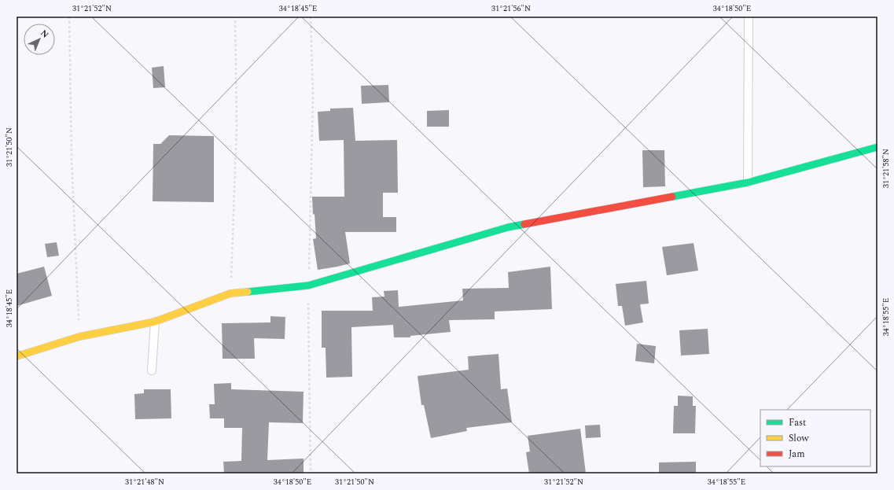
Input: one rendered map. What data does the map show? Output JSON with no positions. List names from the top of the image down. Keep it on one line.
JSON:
{"legend":["Fast","Slow","Jam"],"north":"top right","coordinates":["31°21'52\"N","34°18'45\"E","31°21'56\"N","34°18'50\"E","31°21'50\"N","31°21'58\"N","34°18'55\"E","31°21'48\"N"]}
